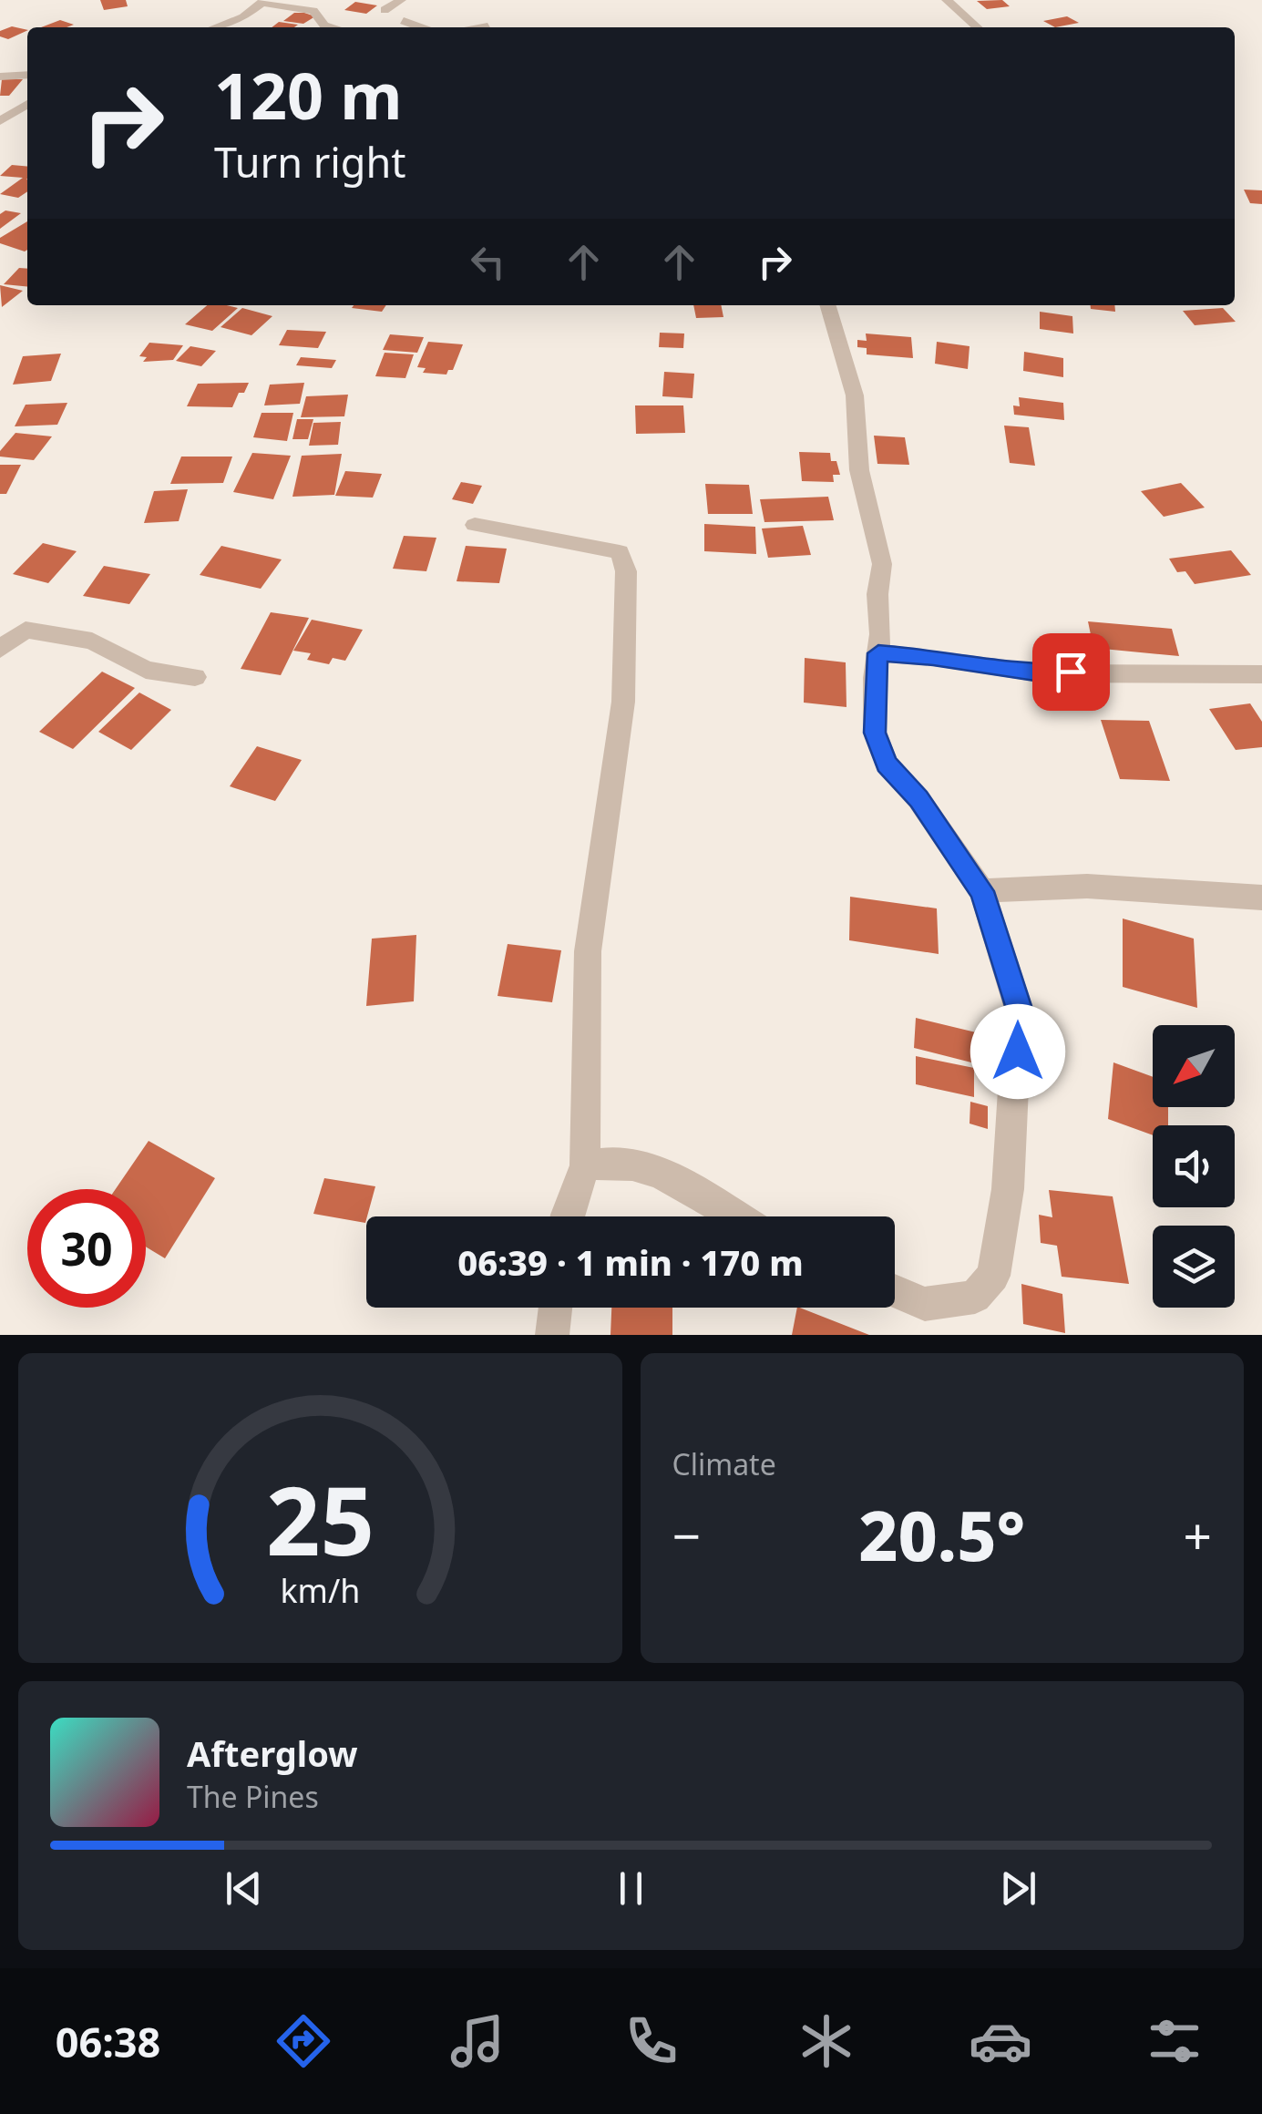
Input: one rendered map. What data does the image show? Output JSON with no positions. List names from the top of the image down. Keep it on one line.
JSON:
{"north":"bottom left","page":{"turn":["120 m","Turn right"],"limit":"30","trip":"06:39 · 1 min · 170 m","tile":"Climate","heat":["−","20.5°","+"],"song":["Afterglow","The Pines"],"tabs":"06:38","gauge":["25","km/h"]}}
